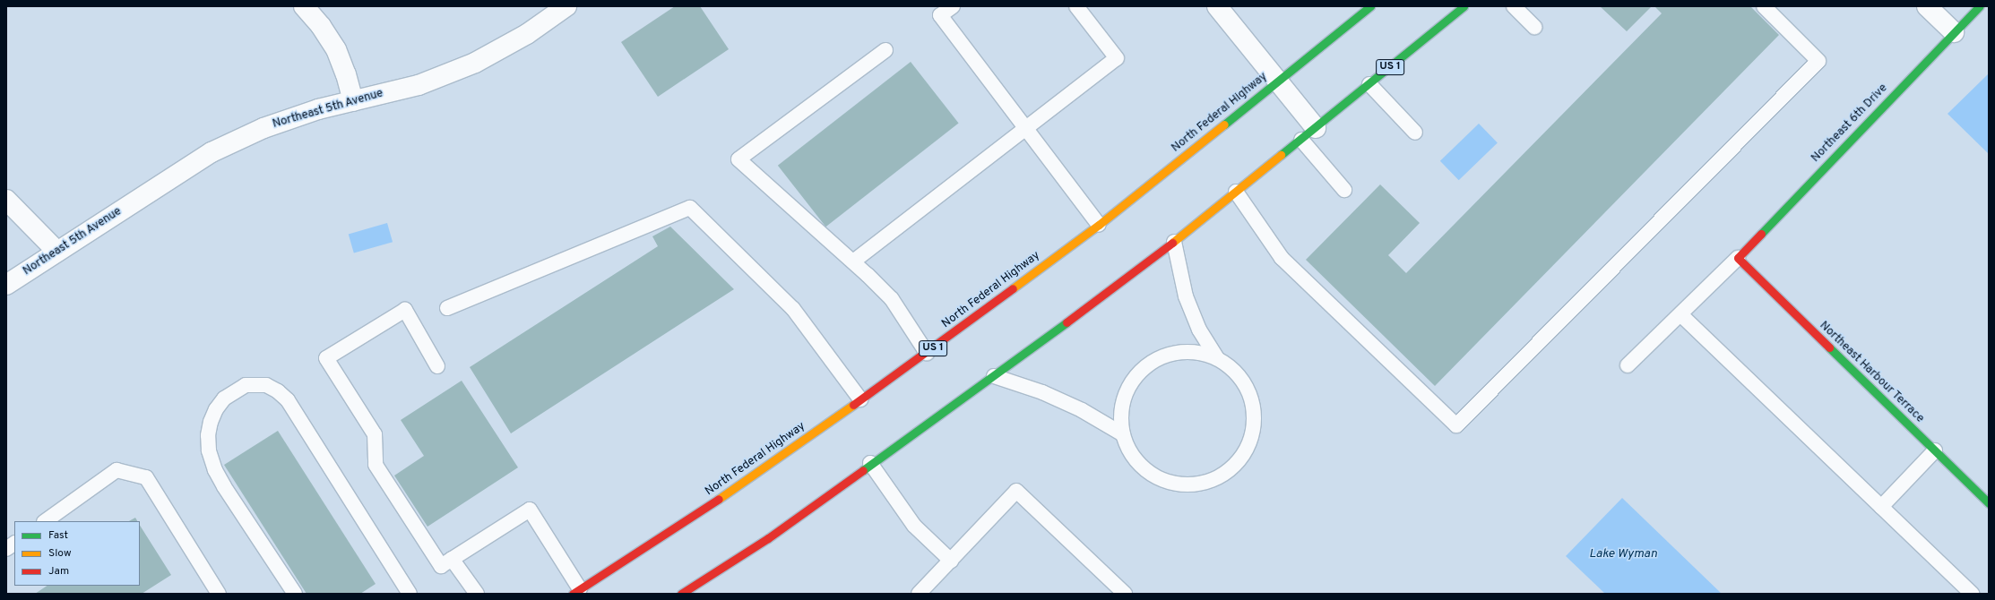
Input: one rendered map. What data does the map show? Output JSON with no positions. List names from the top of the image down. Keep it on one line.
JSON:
{"streets":{"main road":["US 1","North Federal Highway","Northeast 6th Drive","Northeast Harbour Terrace"],"street":["Northeast 5th Avenue"]},"crossings":[["Northeast 6th Drive","Northeast Harbour Terrace"]],"water":["Lake Wyman"],"legend":["Fast","Slow","Jam"]}
